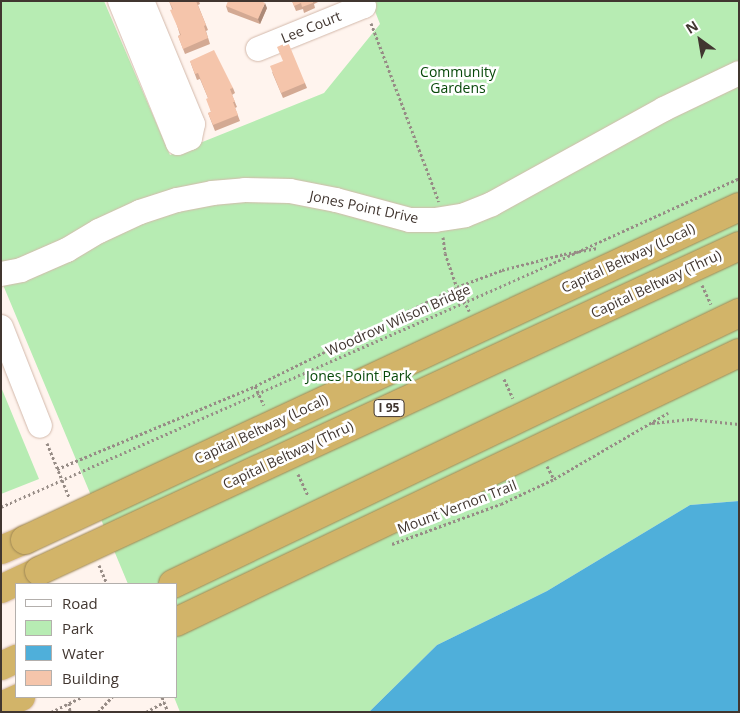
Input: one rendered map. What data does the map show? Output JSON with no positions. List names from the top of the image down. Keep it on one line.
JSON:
{"streets":{"highway":["Capital Beltway (Local)","Capital Beltway (Thru)","I 95"],"street":["Lee Court","Jones Point Drive"],"path":["Woodrow Wilson Bridge","Mount Vernon Trail"]},"parks":["Community Gardens","Jones Point Park"],"legend":["Road","Park","Water","Building"],"north":"top left"}
